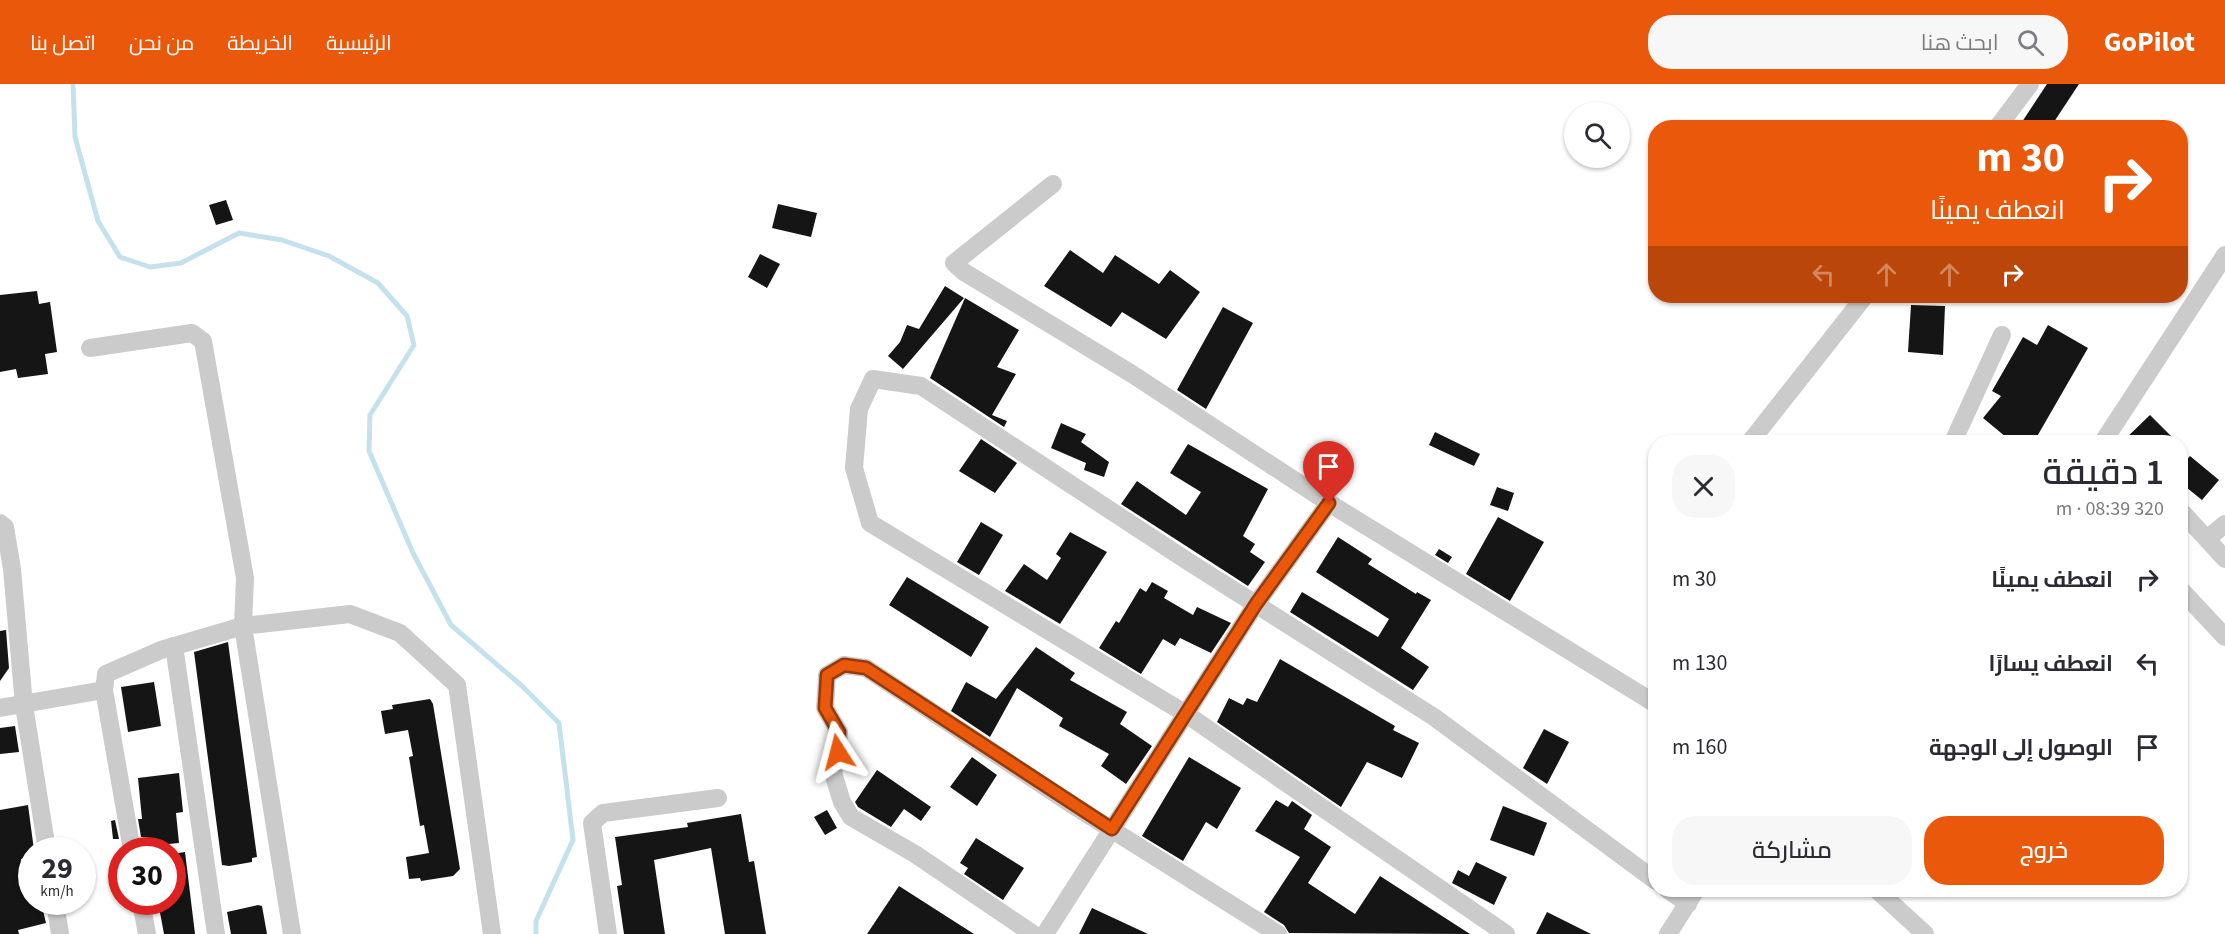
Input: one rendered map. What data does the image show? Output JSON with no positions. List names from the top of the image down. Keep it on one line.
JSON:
{"page":{"header":"GoPilot","search":"ابحث هنا","nav":["الرئيسية","الخريطة","من نحن","اتصل بنا"],"turn":["30 m","انعطف يمينًا"],"heading":["1 دقيقة","320 m · 08:39"],"list":[{"name":"انعطف يمينًا","value":"30 m"},{"name":"انعطف يسارًا","value":"130 m"},{"name":"الوصول إلى الوجهة","value":"160 m"}],"buttons":["خروج","مشاركة"],"speed":"29 km/h","limit":"30"}}
